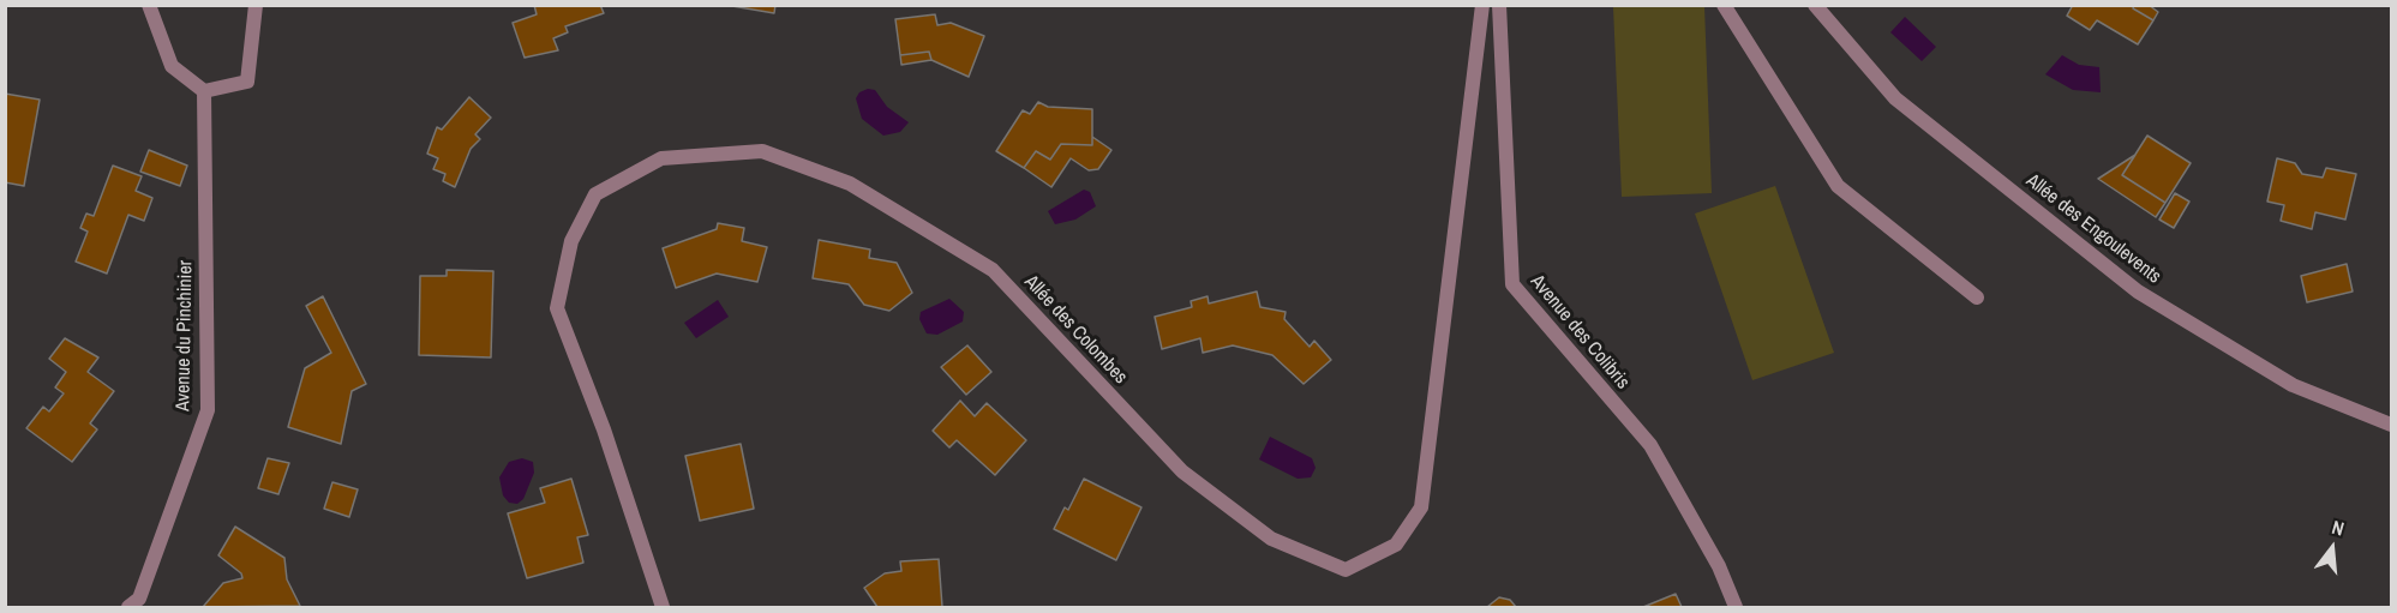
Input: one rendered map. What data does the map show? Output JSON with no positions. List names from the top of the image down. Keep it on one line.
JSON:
{"streets":{"street":["Allée des Engoulevents","Allée des Colombes","Avenue des Colibris","Avenue du Pinchinier"]},"north":"top"}
